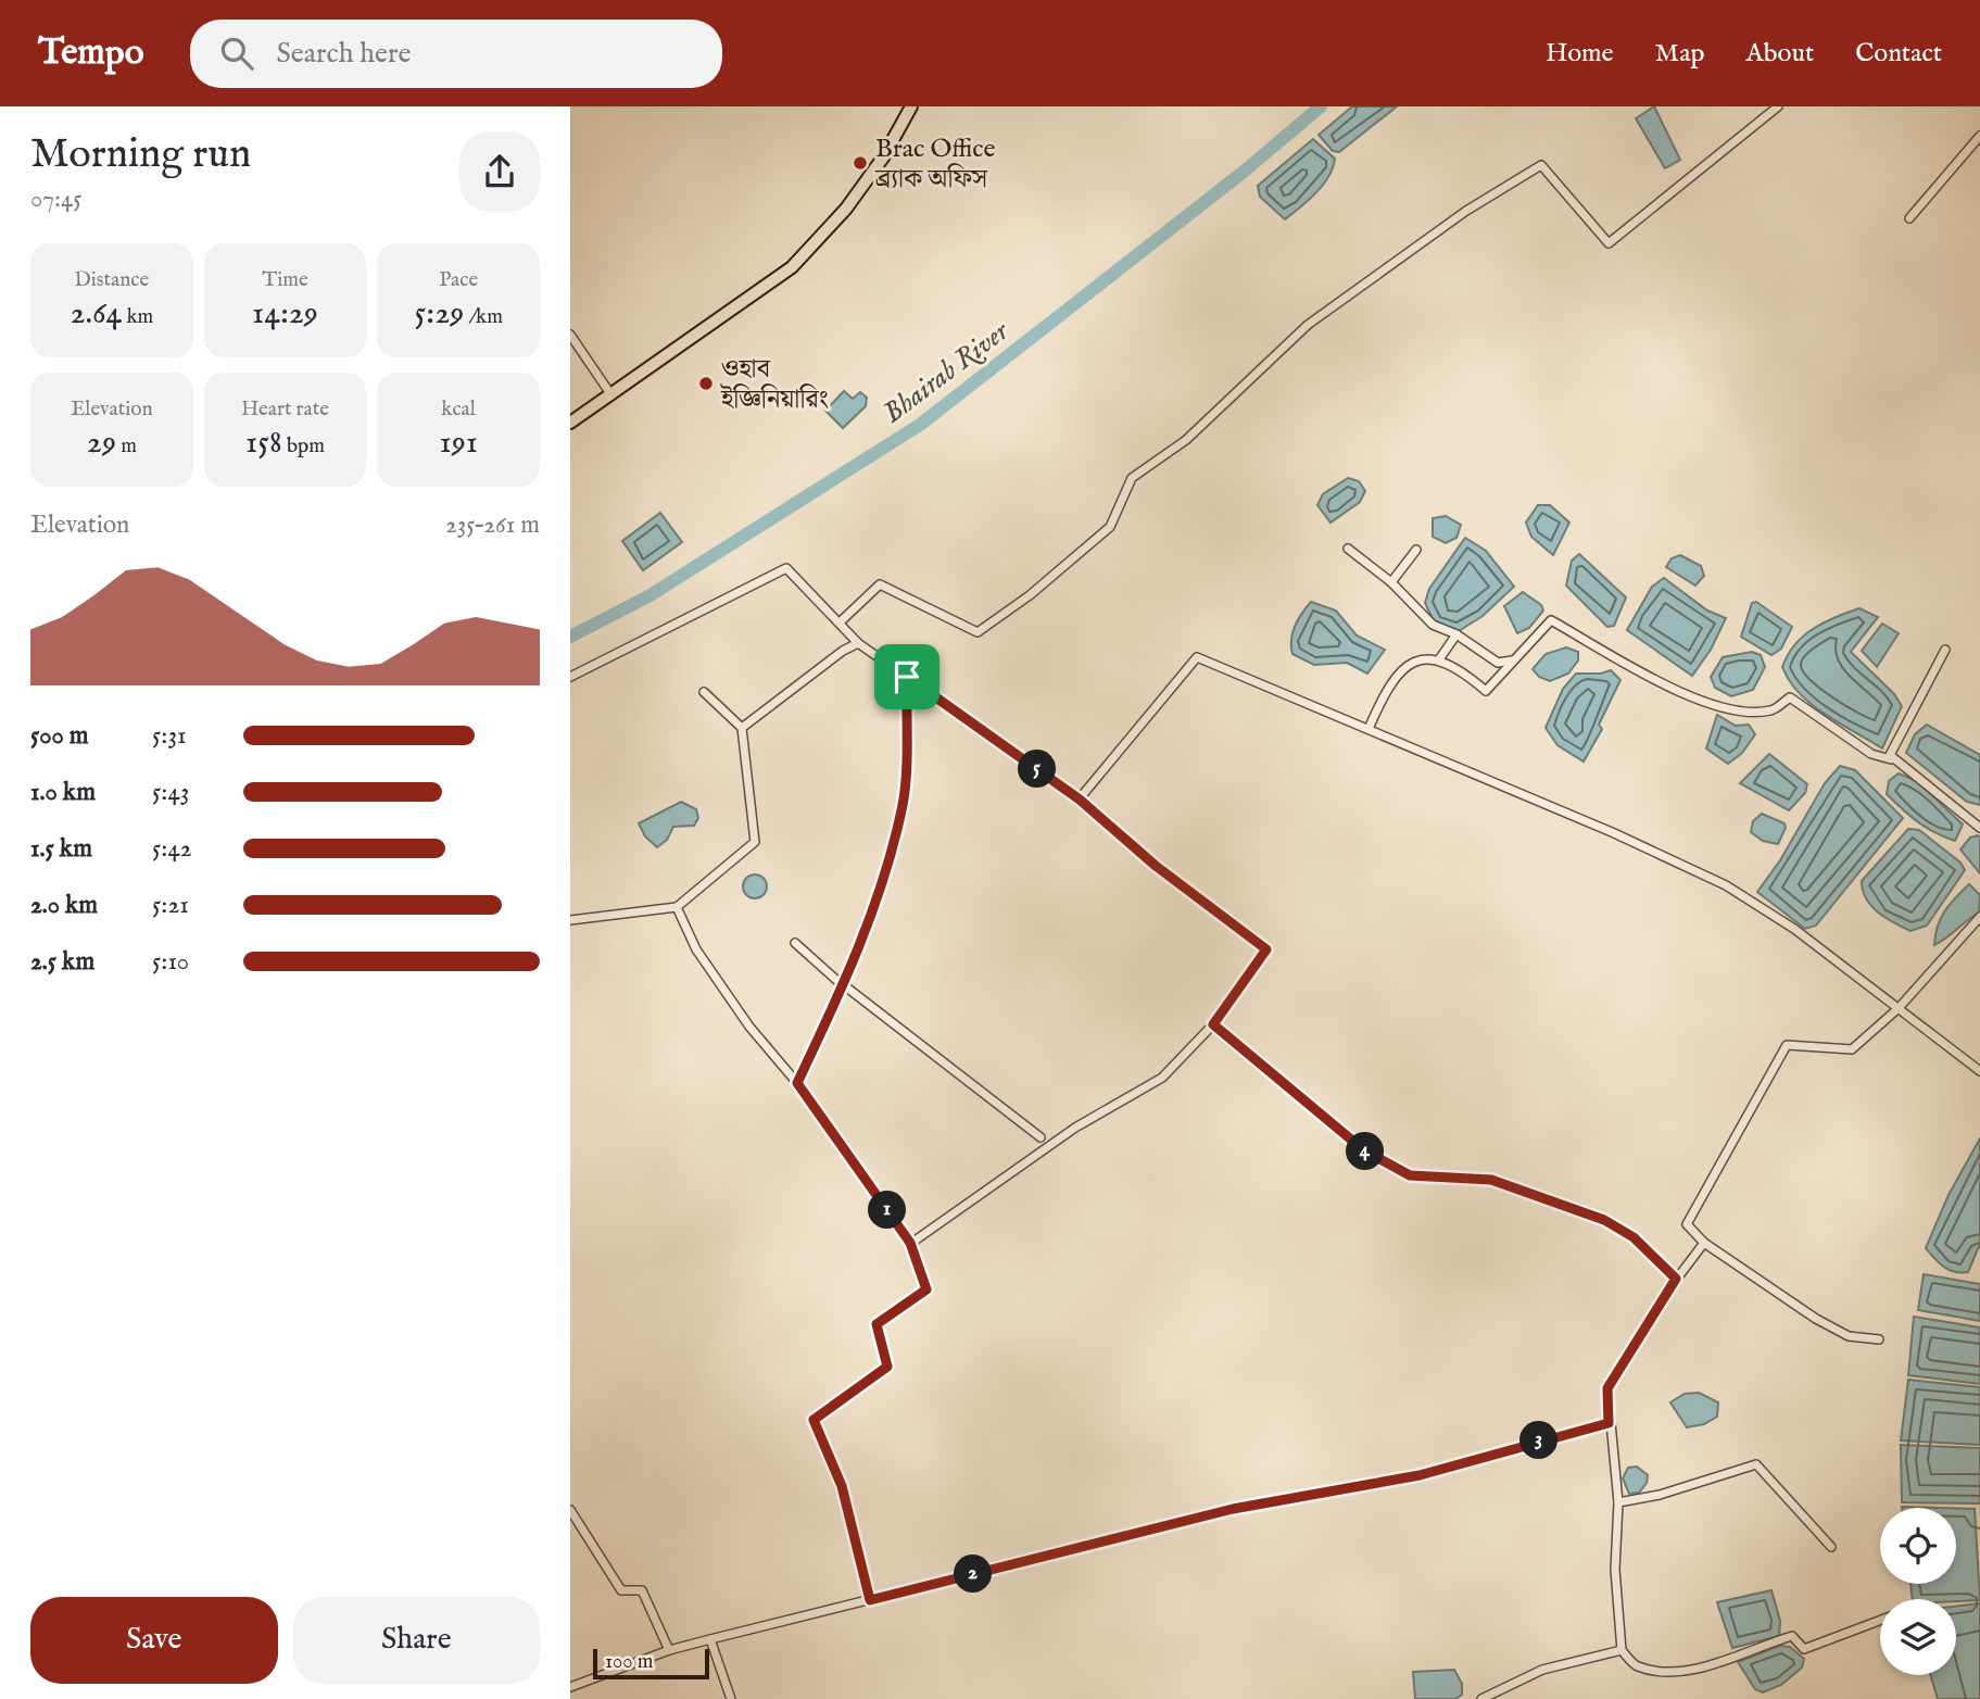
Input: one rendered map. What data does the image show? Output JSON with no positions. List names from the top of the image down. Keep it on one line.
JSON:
{"water":["Bhairab River"],"places":["Brac Office ব্র্যাক অফিস","ওহাব ইজ্ঞিনিয়ারিং"],"scale_bar":"100 m","page":{"header":"Tempo","search":"Search here","nav":["Home","Map","About","Contact"],"heading":["Morning run","07:45"],"stats":[["Distance","2.64 km"],["Time","14:29"],["Pace","5:29 /km"],["Elevation","29 m"],["Heart rate","158 bpm"],["kcal","191"]],"chart":["Elevation","235–261 m"],"list":[{"name":"500 m","note":"5:31"},{"name":"1.0 km","note":"5:43"},{"name":"1.5 km","note":"5:42"},{"name":"2.0 km","note":"5:21"},{"name":"2.5 km","note":"5:10"}],"pins":["5","4","1","3","2"],"buttons":["Save","Share"],"scale":"100 m"}}
